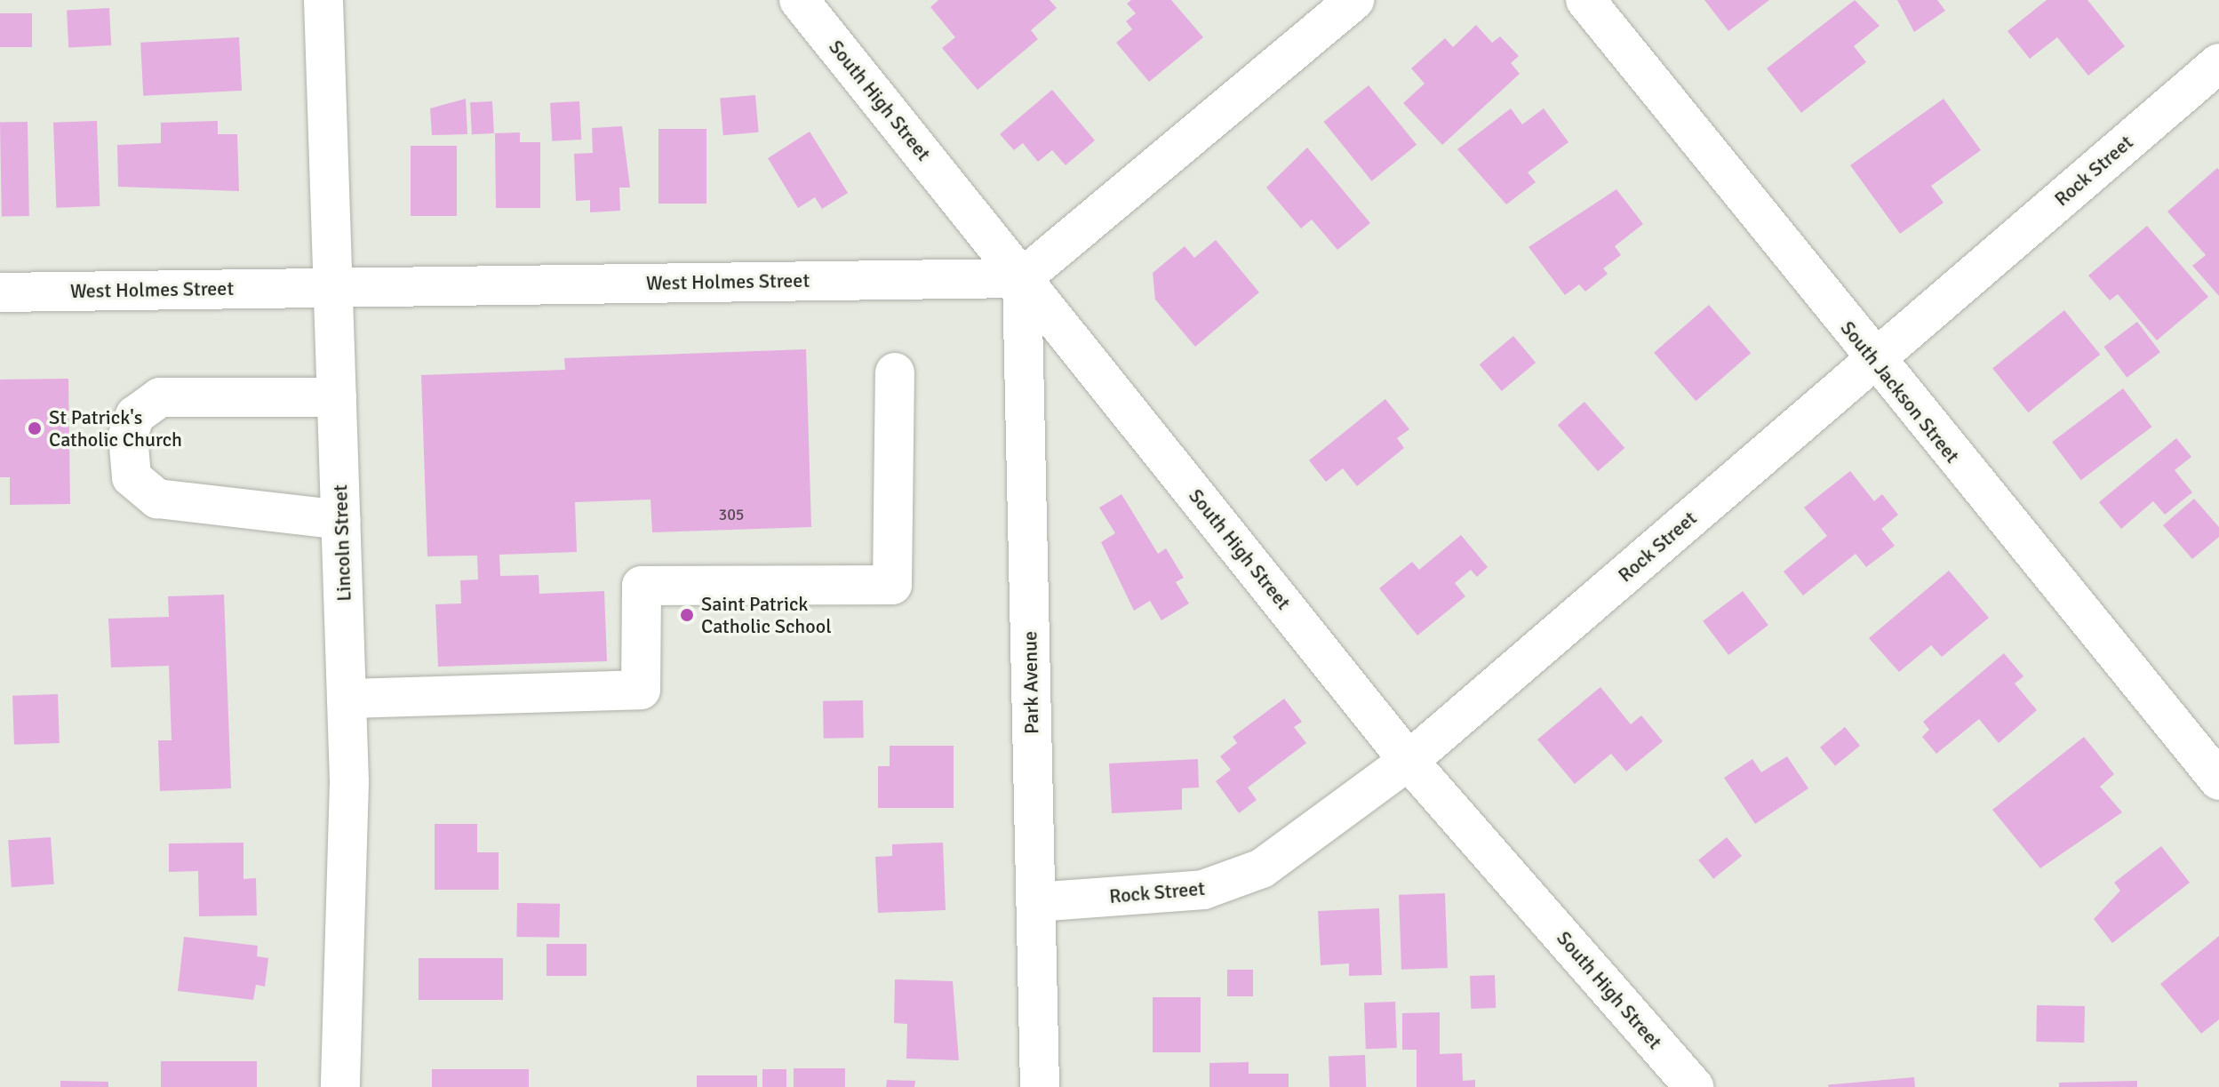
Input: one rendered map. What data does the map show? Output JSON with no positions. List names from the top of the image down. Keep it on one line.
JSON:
{"streets":{"street":["South High Street","Rock Street","West Holmes Street","South Jackson Street","Lincoln Street","Park Avenue"]},"crossings":[["South High Street","Rock Street"],["South High Street","West Holmes Street"],["South High Street","Park Avenue"],["Rock Street","South Jackson Street"],["Rock Street","Park Avenue"],["West Holmes Street","Lincoln Street"],["West Holmes Street","Park Avenue"]],"places":["St Patrick's Catholic Church","Saint Patrick Catholic School"],"house_numbers":["305"]}
